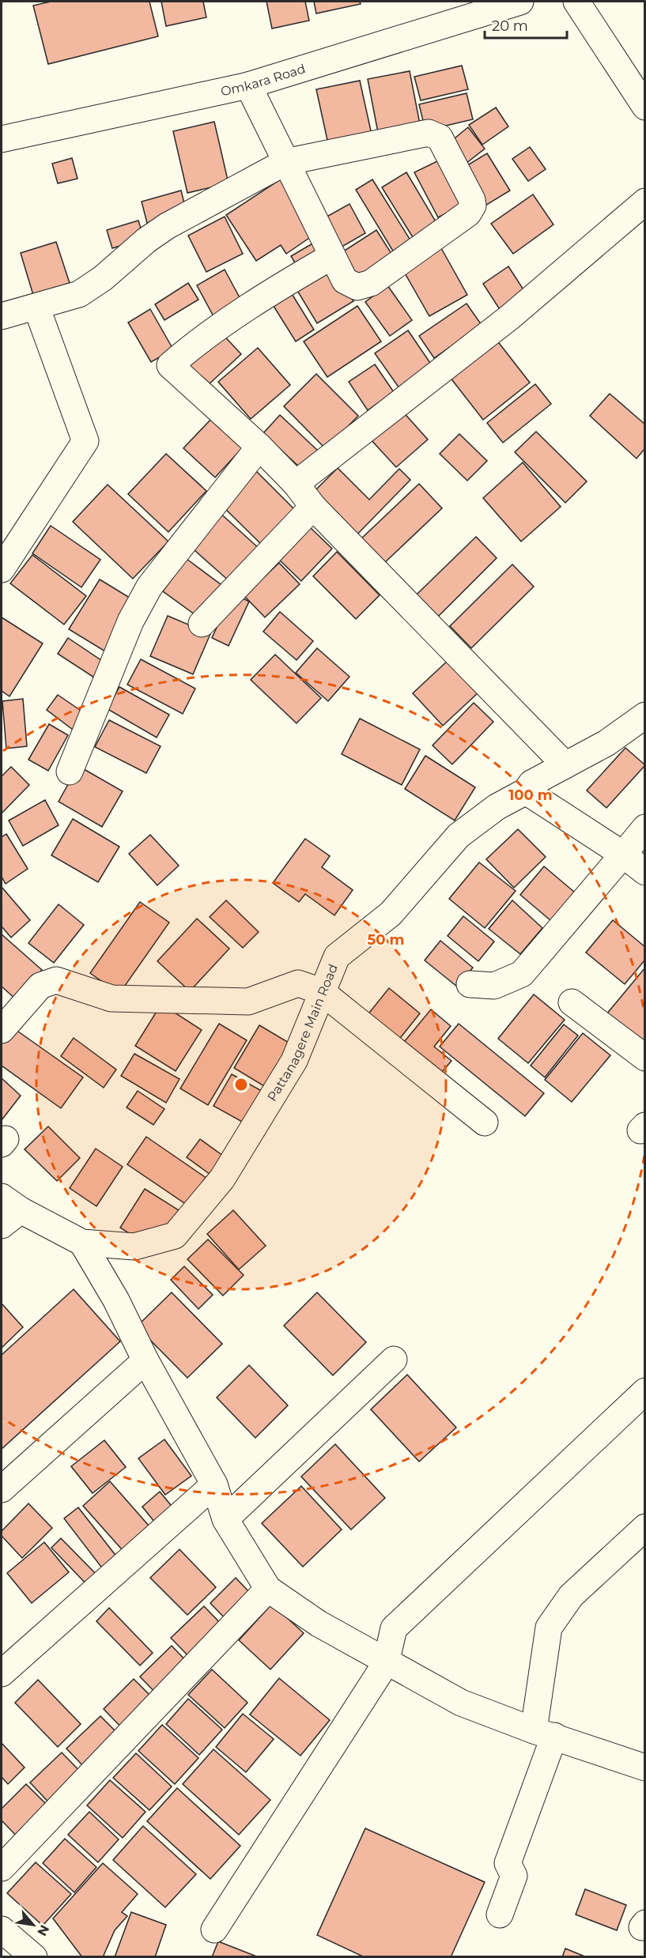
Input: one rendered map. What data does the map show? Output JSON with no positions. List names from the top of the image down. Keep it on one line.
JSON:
{"streets":{"street":["Omkara Road","Pattanagere Main Road"]},"scale_bar":"20 m","north":"bottom right","rings":["100 m","50 m"]}
